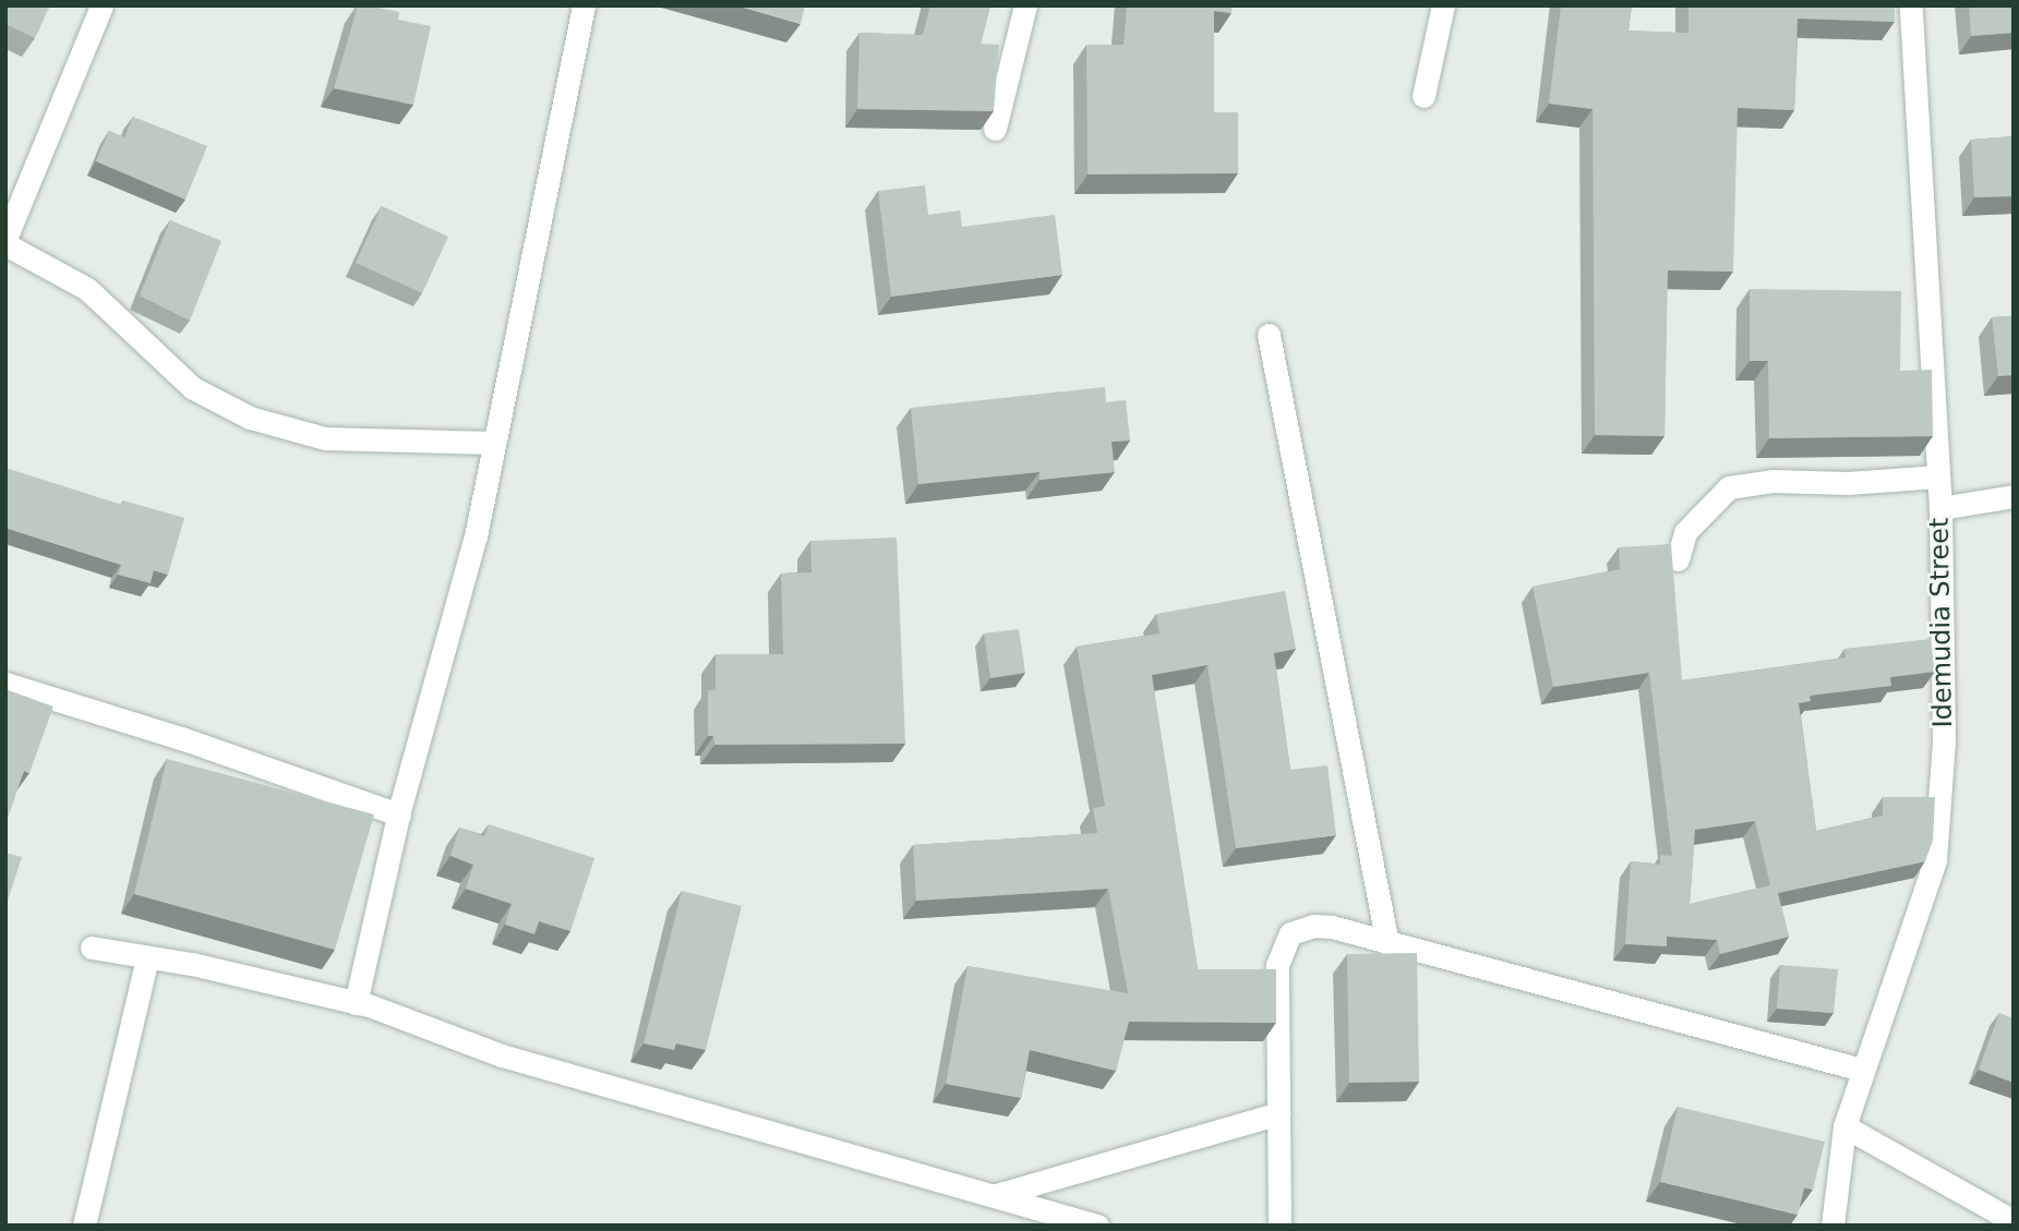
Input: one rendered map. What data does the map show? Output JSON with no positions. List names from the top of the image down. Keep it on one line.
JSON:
{"streets":{"street":["Idemudia Street"]}}
